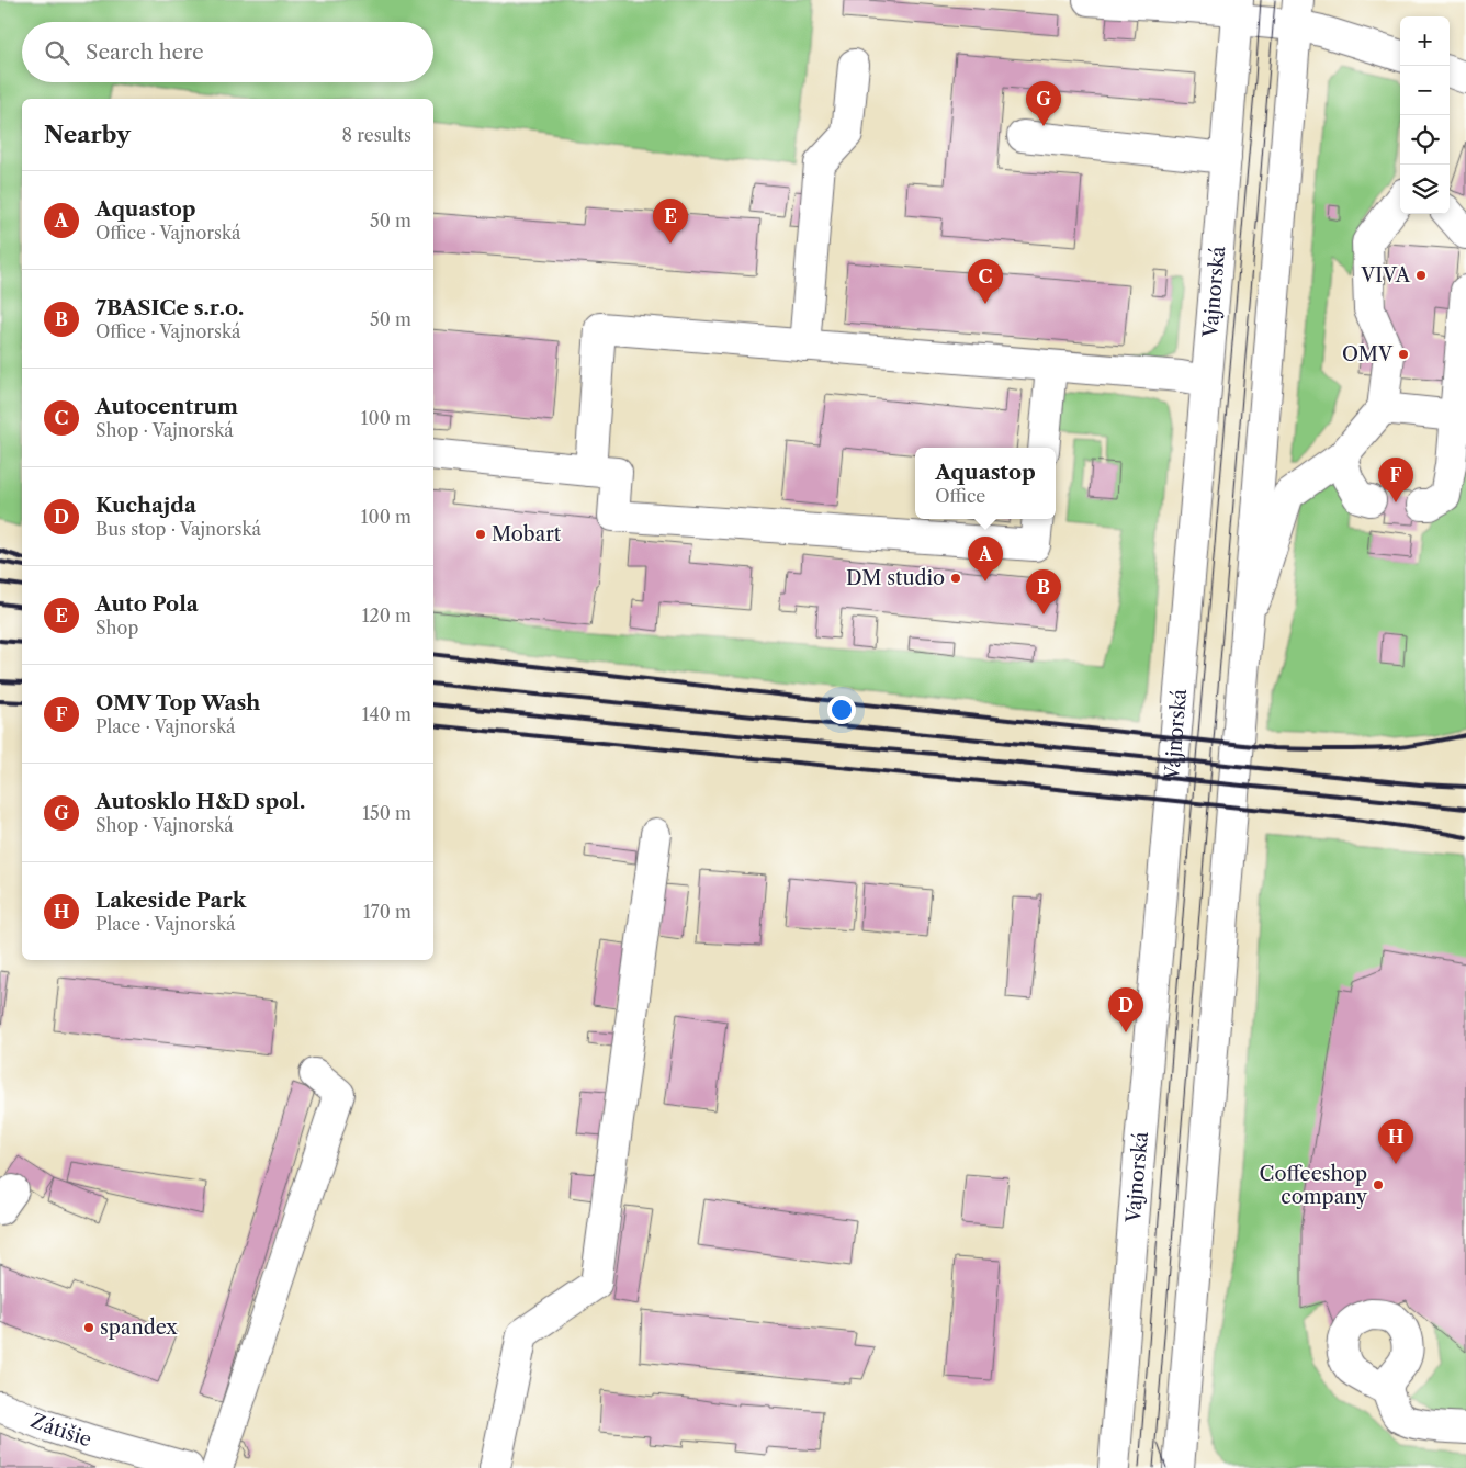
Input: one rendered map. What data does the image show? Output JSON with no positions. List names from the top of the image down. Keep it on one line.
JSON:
{"streets":{"main road":["Vajnorská","Zátišie"]},"places":["VIVA","OMV","Mobart","DM studio","Coffeeshop company","spandex"],"page":{"map_buttons":["+","−"],"search":"Search here","pins":["G","E","C","F","A","B","D","H"],"heading":["Nearby","8 results"],"list":[{"mark":"A","name":"Aquastop","note":"Office · Vajnorská","value":"50 m"},{"mark":"B","name":"7BASICe s.r.o.","note":"Office · Vajnorská","value":"50 m"},{"mark":"C","name":"Autocentrum","note":"Shop · Vajnorská","value":"100 m"},{"mark":"D","name":"Kuchajda","note":"Bus stop · Vajnorská","value":"100 m"},{"mark":"E","name":"Auto Pola","note":"Shop","value":"120 m"},{"mark":"F","name":"OMV Top Wash","note":"Place · Vajnorská","value":"140 m"},{"mark":"G","name":"Autosklo H&D spol.","note":"Shop · Vajnorská","value":"150 m"},{"mark":"H","name":"Lakeside Park","note":"Place · Vajnorská","value":"170 m"}],"popup":["Aquastop","Office"]}}
